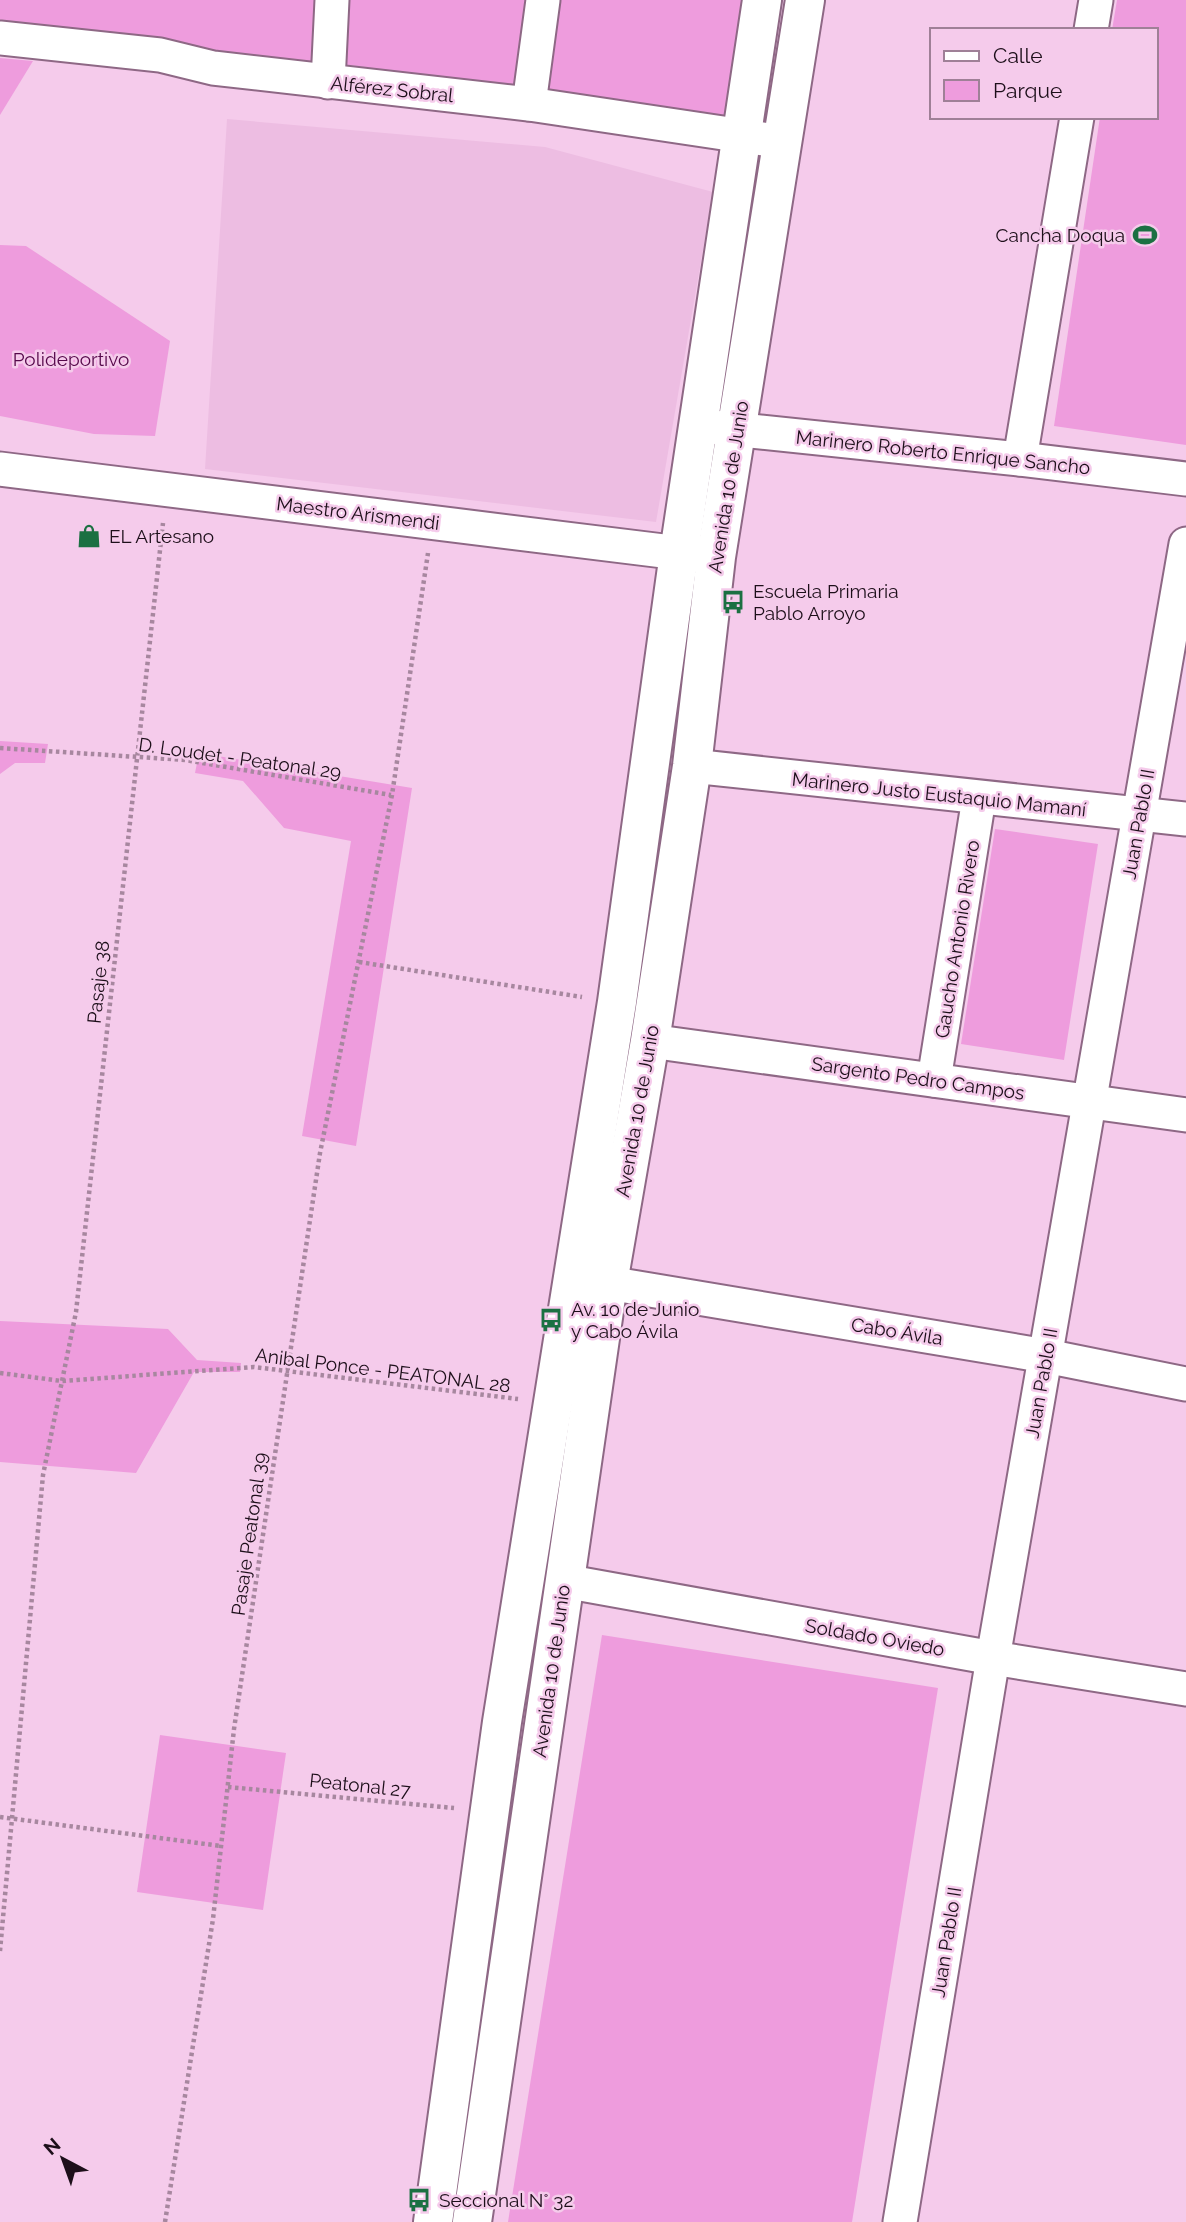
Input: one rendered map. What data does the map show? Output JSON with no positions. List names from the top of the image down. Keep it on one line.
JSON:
{"streets":{"street":["Alférez Sobral","Marinero Roberto Enrique Sancho","Avenida 10 de Junio","Maestro Arismendi","Marinero Justo Eustaquio Mamaní","Juan Pablo II","Gaucho Antonio Rivero","Sargento Pedro Campos","Cabo Ávila","Soldado Oviedo"],"path":["D. Loudet - Peatonal 29","Pasaje 38","Anibal Ponce - PEATONAL 28","Pasaje Peatonal 39","Peatonal 27"]},"crossings":[["Alférez Sobral","Avenida 10 de Junio"],["Marinero Roberto Enrique Sancho","Avenida 10 de Junio"],["Avenida 10 de Junio","Maestro Arismendi"],["Avenida 10 de Junio","Marinero Justo Eustaquio Mamaní"],["Avenida 10 de Junio","Sargento Pedro Campos"],["Avenida 10 de Junio","Cabo Ávila"],["Avenida 10 de Junio","Anibal Ponce - PEATONAL 28"],["Avenida 10 de Junio","Soldado Oviedo"],["Avenida 10 de Junio","Peatonal 27"],["Maestro Arismendi","Pasaje 38"],["Maestro Arismendi","Pasaje Peatonal 39"],["D. Loudet - Peatonal 29","Pasaje 38"],["D. Loudet - Peatonal 29","Pasaje Peatonal 39"],["Marinero Justo Eustaquio Mamaní","Juan Pablo II"],["Marinero Justo Eustaquio Mamaní","Gaucho Antonio Rivero"],["Juan Pablo II","Sargento Pedro Campos"],["Juan Pablo II","Cabo Ávila"],["Juan Pablo II","Soldado Oviedo"],["Gaucho Antonio Rivero","Sargento Pedro Campos"],["Pasaje 38","Anibal Ponce - PEATONAL 28"],["Anibal Ponce - PEATONAL 28","Pasaje Peatonal 39"],["Pasaje Peatonal 39","Peatonal 27"]],"parks":["Polideportivo"],"places":{"sports":["Cancha Doqua"],"shop":["EL Artesano"],"bus stop":["Escuela Primaria Pablo Arroyo","Av. 10 de Junio y Cabo Ávila","Seccional N° 32"]},"legend":["Calle","Parque"],"north":"top left"}
